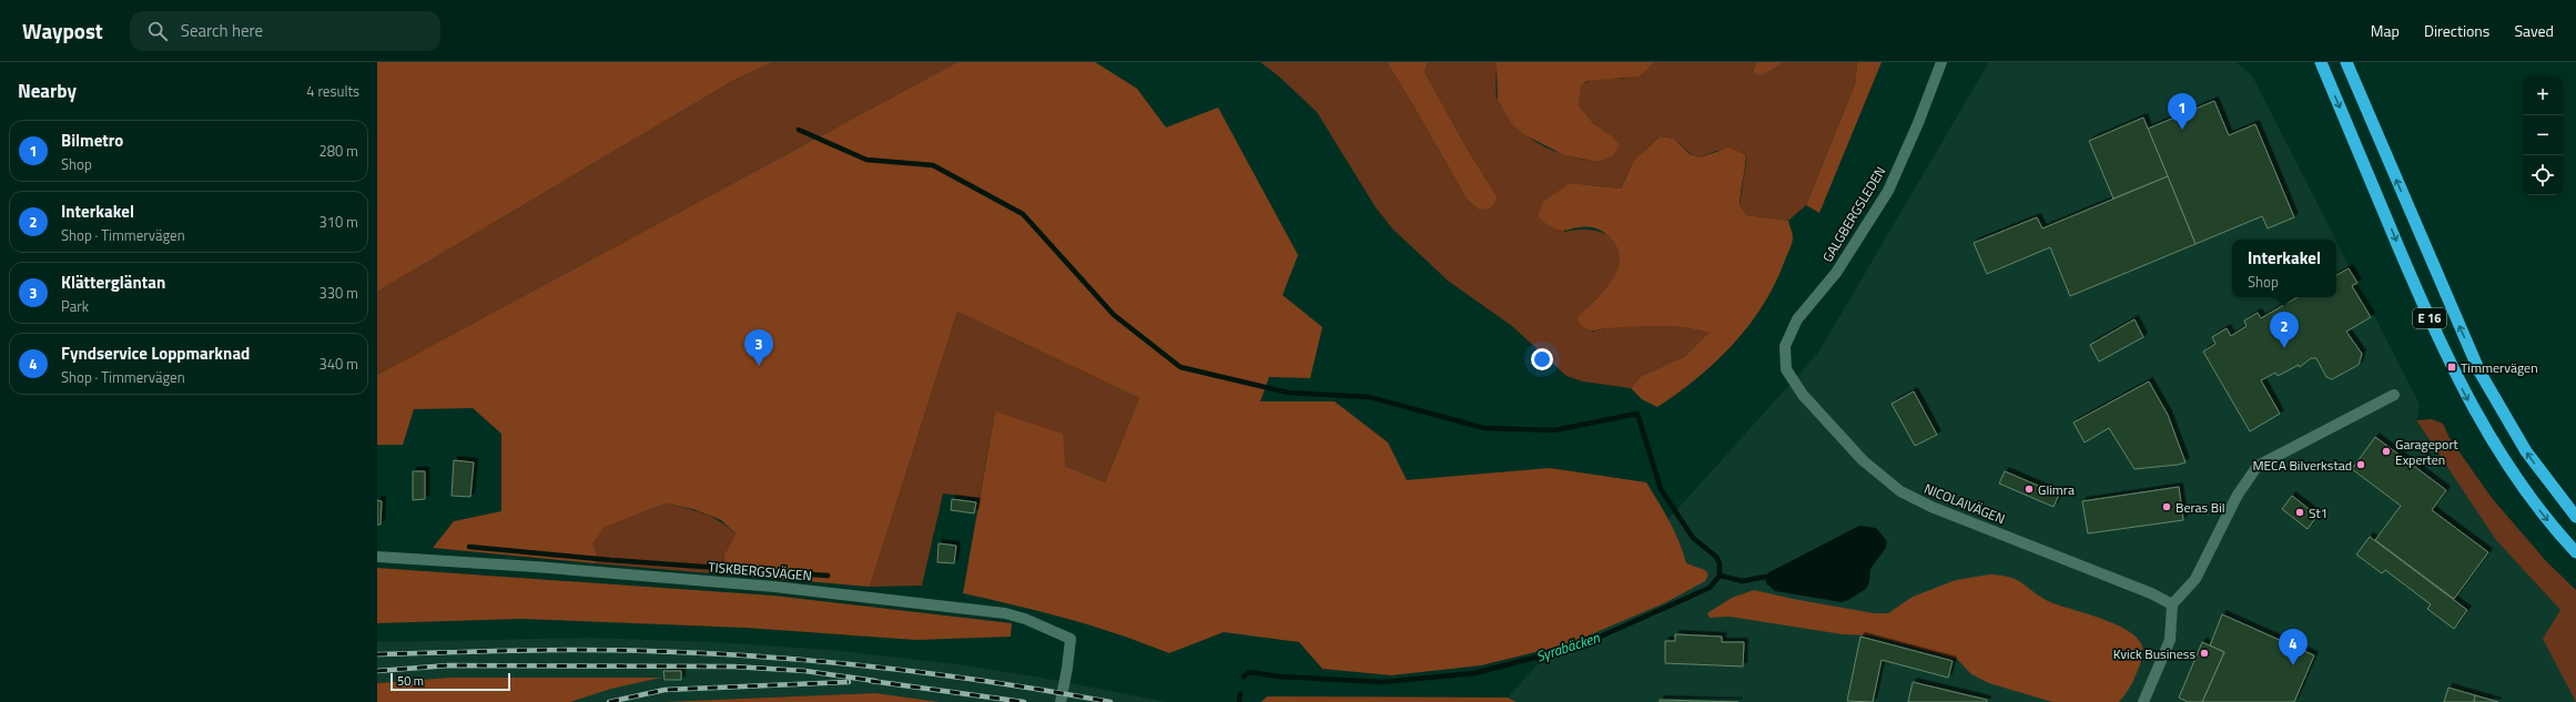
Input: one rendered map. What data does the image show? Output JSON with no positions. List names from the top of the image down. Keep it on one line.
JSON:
{"streets":{"highway":["E 16"],"street":["GALGBERGSLEDEN","NICOLAIVÄGEN","TISKBERGSVÄGEN"]},"crossings":[["GALGBERGSLEDEN","NICOLAIVÄGEN"]],"water":["Syrabäcken"],"places":{"transit":["Timmervägen"],"other":["Garageport Experten","MECA Bilverkstad","Glimra","Beras Bil","St1","Kvick Business"]},"scale_bar":"50 m","page":{"header":"Waypost","search":"Search here","nav":["Map","Directions","Saved"],"heading":["Nearby","4 results"],"map_buttons":["+","−"],"pins":["1","2","3","4"],"list":[{"mark":"1","name":"Bilmetro","note":"Shop","value":"280 m"},{"mark":"2","name":"Interkakel","note":"Shop · Timmervägen","value":"310 m"},{"mark":"3","name":"Klättergläntan","note":"Park","value":"330 m"},{"mark":"4","name":"Fyndservice Loppmarknad","note":"Shop · Timmervägen","value":"340 m"}],"popup":["Interkakel","Shop"],"scale":"50 m"}}
